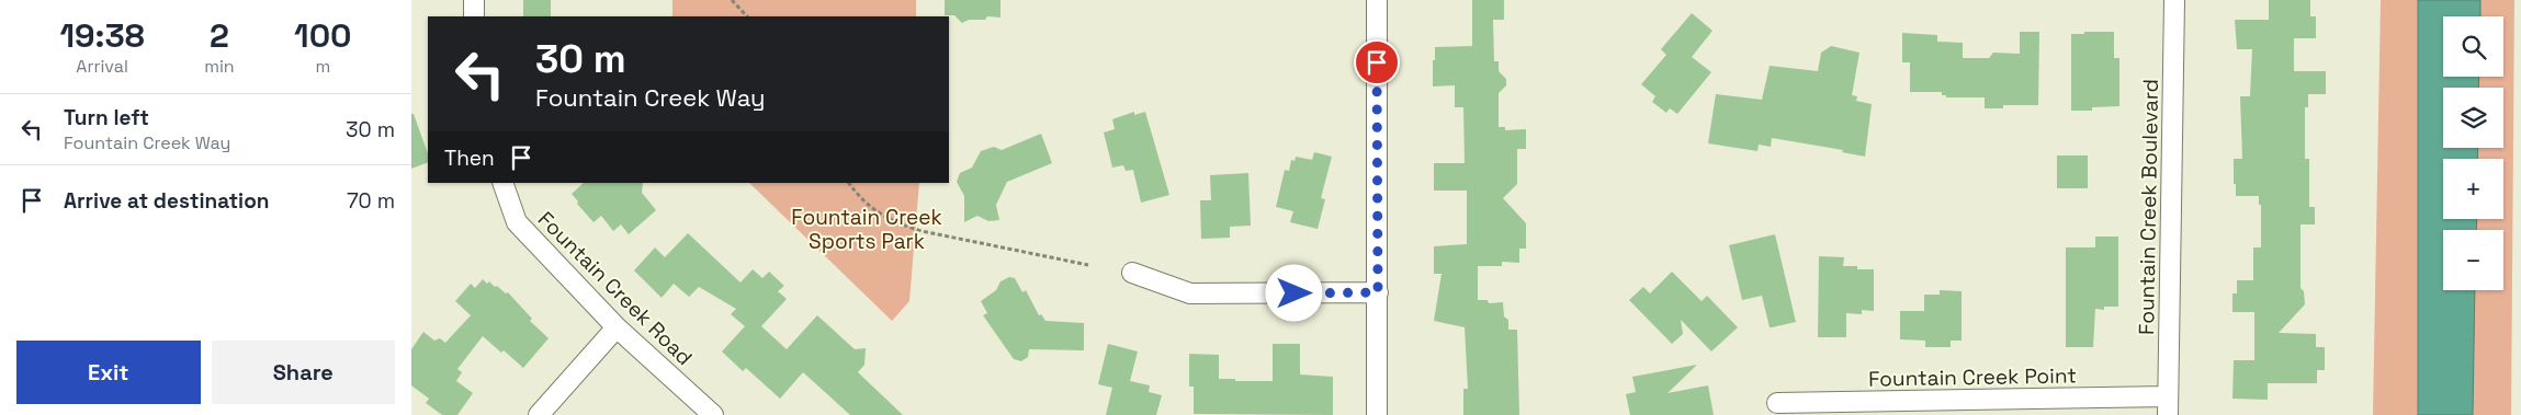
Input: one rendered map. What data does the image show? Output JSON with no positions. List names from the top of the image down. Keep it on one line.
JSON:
{"streets":{"street":["Fountain Creek Boulevard","Fountain Creek Road","Fountain Creek Point"]},"crossings":[["Fountain Creek Boulevard","Fountain Creek Point"]],"parks":["Fountain Creek Sports Park"],"page":{"eta":["19:38","Arrival","2","min","100","m"],"map_buttons":["+","−"],"turn":["30 m","Fountain Creek Way"],"list":[{"name":"Turn left","note":"Fountain Creek Way","value":"30 m"},{"name":"Arrive at destination","value":"70 m"}],"then":"Then","buttons":["Exit","Share"]}}
